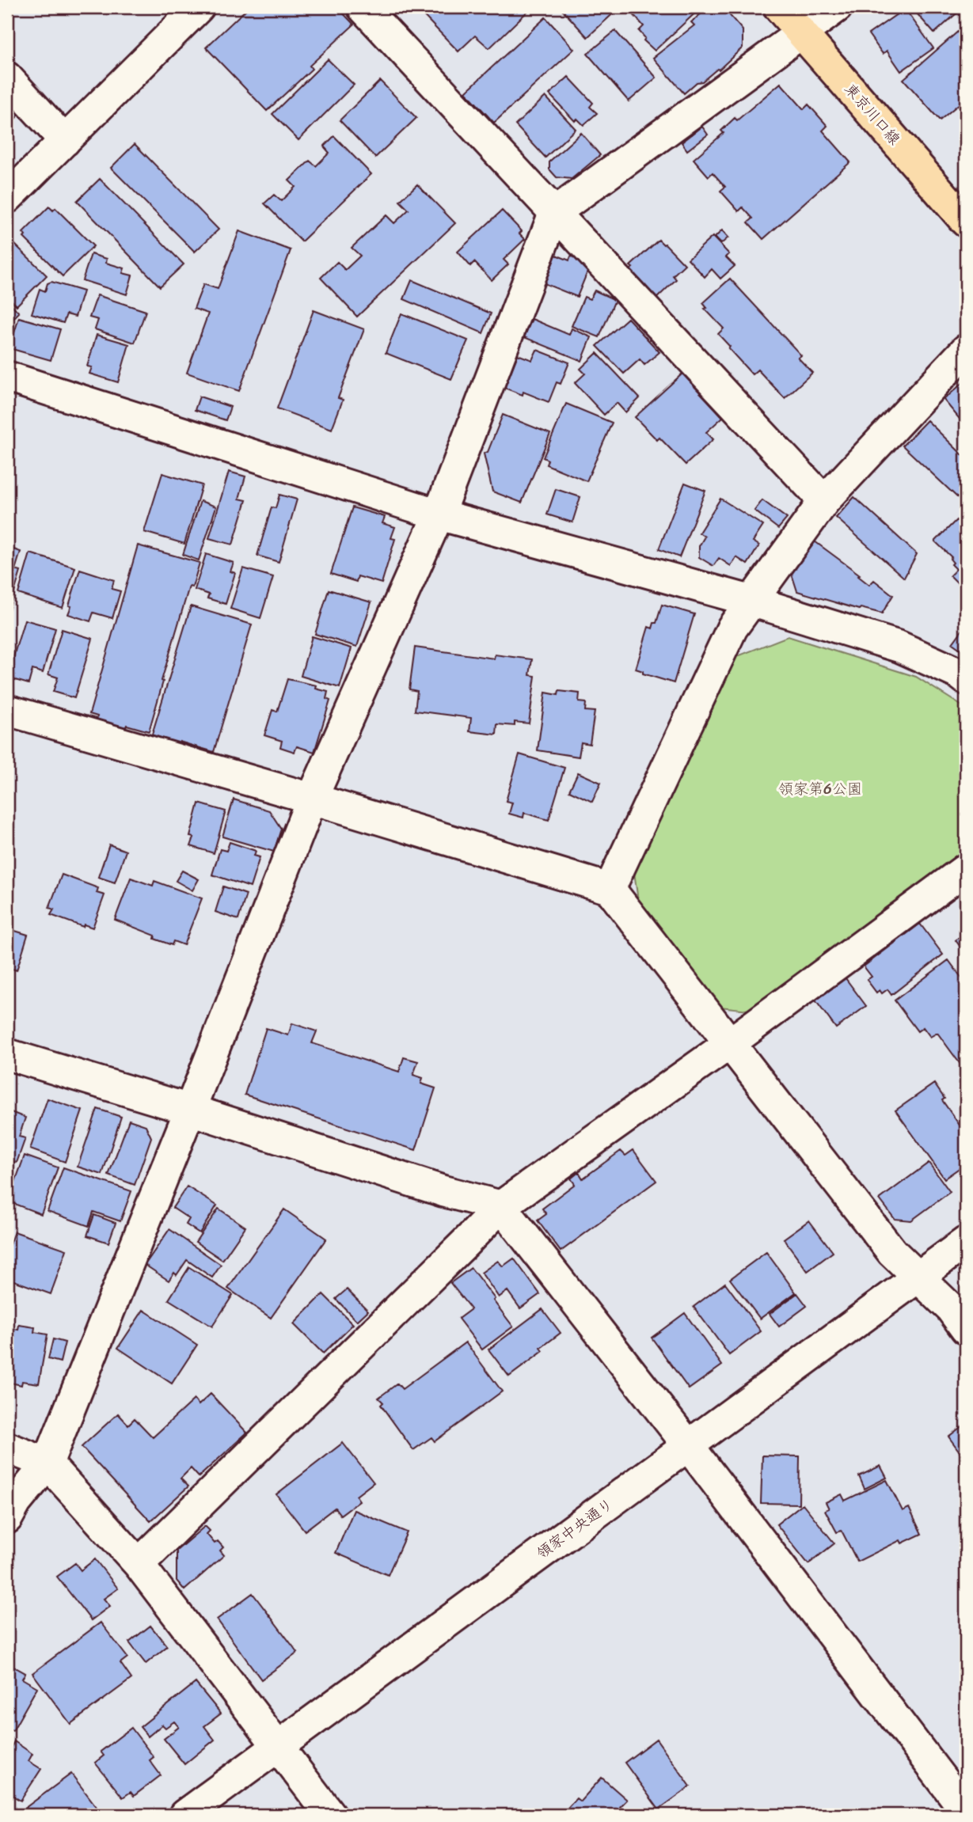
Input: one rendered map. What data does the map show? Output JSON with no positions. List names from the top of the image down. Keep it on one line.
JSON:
{"streets":{"main road":["東京川口線"],"street":["領家中央通り"]},"parks":["領家第6公園"]}
